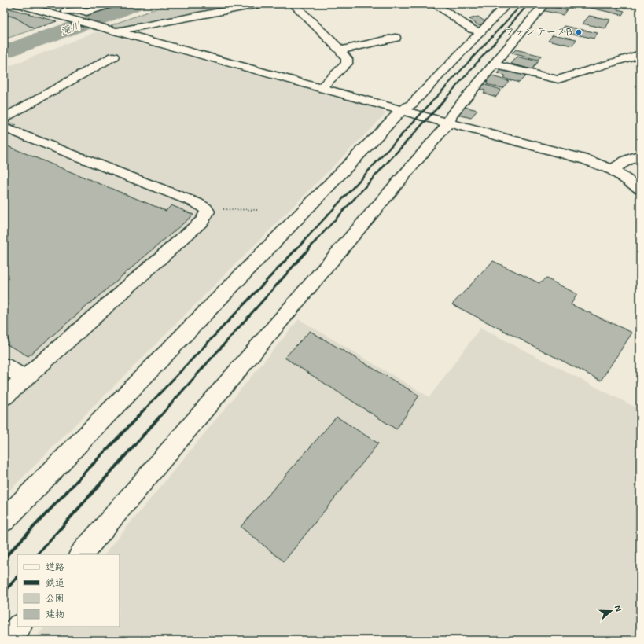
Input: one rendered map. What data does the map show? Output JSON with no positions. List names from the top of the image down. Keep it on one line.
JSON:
{"water":["滝川"],"places":["フォンテーヌB"],"legend":["道路","鉄道","公園","建物"],"north":"right"}
